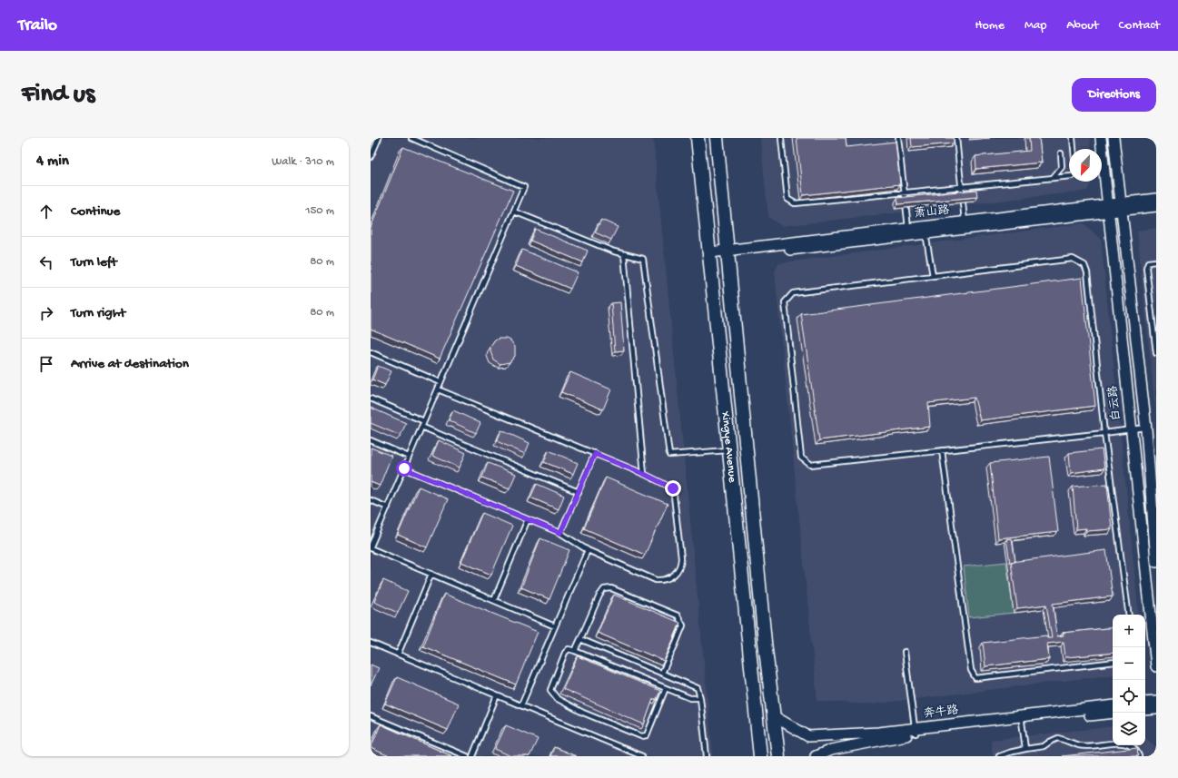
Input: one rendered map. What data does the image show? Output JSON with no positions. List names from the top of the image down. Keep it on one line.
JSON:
{"streets":{"main road":["Xingye Avenue"],"street":["萧山路","白云路","奔牛路"]},"crossings":[["萧山路","白云路"],["萧山路","Xingye Avenue"],["Xingye Avenue","奔牛路"]],"north":"bottom left","page":{"header":"Trailo","nav":["Home","Map","About","Contact"],"buttons":"Directions","title":"Find us","heading":["4 min","Walk · 310 m"],"list":[["Continue","150 m"],["Turn left","80 m"],["Turn right","80 m"],"Arrive at destination"],"map_buttons":["+","−"]}}
